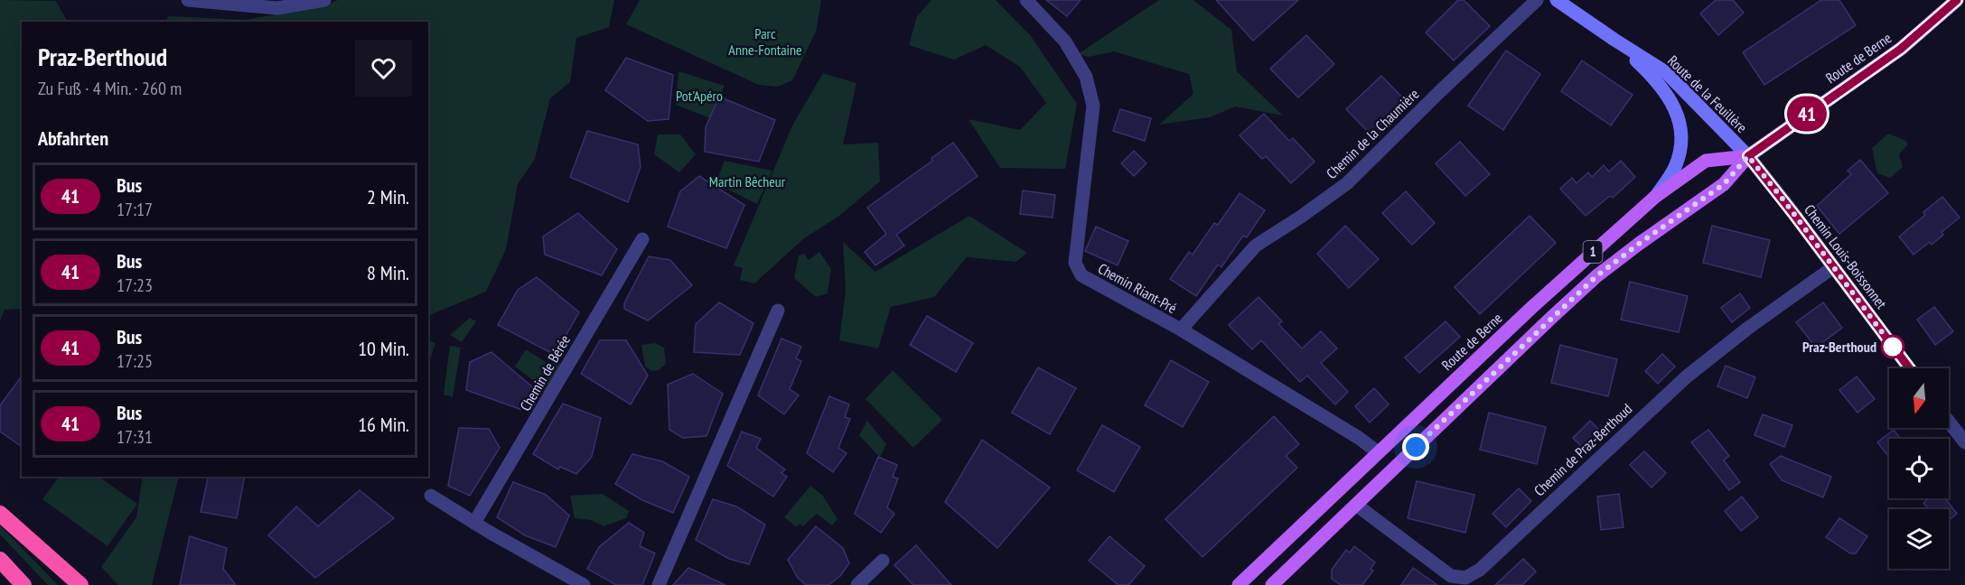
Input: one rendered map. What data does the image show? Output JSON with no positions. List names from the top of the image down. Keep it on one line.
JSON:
{"streets":{"main road":["Route de Berne","Route de la Feuillère","1"],"street":["Chemin de la Chaumière","Chemin Louis-Boissonnet","Chemin Riant-Pré","Chemin de Bérée","Chemin de Praz-Berthoud"]},"crossings":[["Route de Berne","Route de la Feuillère"],["Route de Berne","Chemin Louis-Boissonnet"],["Route de Berne","Chemin Riant-Pré"],["Route de Berne","Chemin de Praz-Berthoud"],["Route de la Feuillère","Chemin Louis-Boissonnet"],["Chemin de la Chaumière","Chemin Riant-Pré"],["Chemin Louis-Boissonnet","Chemin de Praz-Berthoud"]],"parks":["Parc Anne-Fontaine","Pot'Apéro","Martin Bêcheur"],"places":["Praz-Berthoud"],"lines":["bus line 41"],"north":"bottom","page":{"on_map":"41","heading":[["Praz-Berthoud","Zu Fuß · 4 Min. · 260 m"],"Abfahrten"],"list":[{"mark":"41","name":"Bus","note":"17:17","value":"2 Min."},{"mark":"41","name":"Bus","note":"17:23","value":"8 Min."},{"mark":"41","name":"Bus","note":"17:25","value":"10 Min."},{"mark":"41","name":"Bus","note":"17:31","value":"16 Min."}]}}
